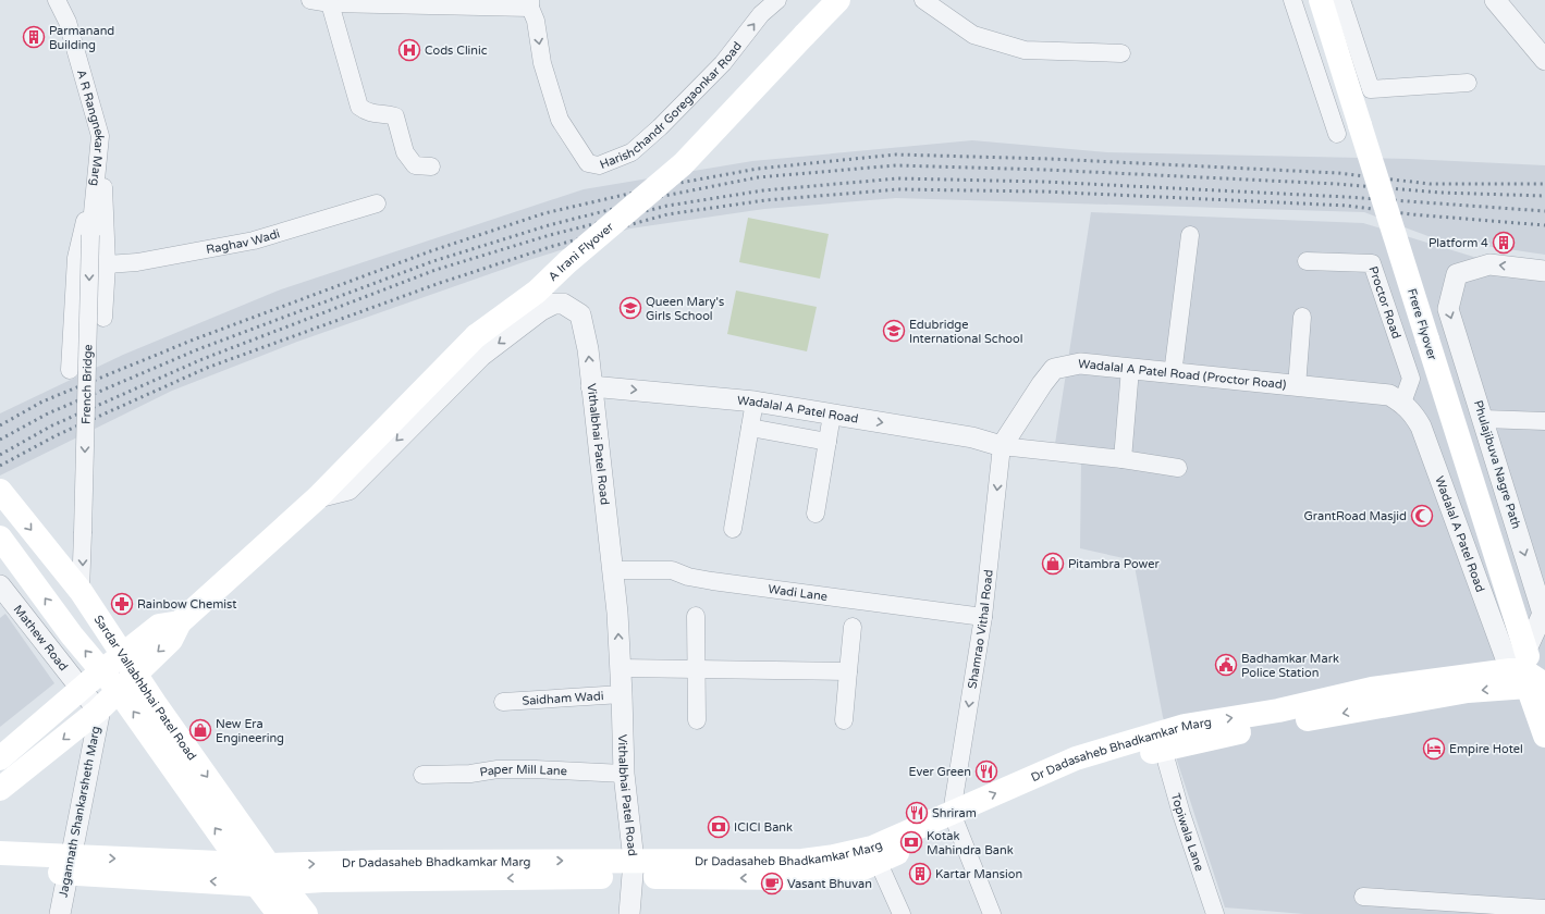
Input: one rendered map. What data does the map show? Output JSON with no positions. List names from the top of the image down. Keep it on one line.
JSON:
{"streets":{"main road":["A Irani Flyover","Frere Flyover","Sardar Vallabhbhai Patel Road","Dr Dadasaheb Bhadkamkar Marg"],"street":["Harishchandr Goregaonkar Road","A R Rangnekar Marg","Raghav Wadi","Proctor Road","Wadalal A Patel Road (Proctor Road)","French Bridge","Wadalal A Patel Road","Vithalbhai Patel Road","Phulajibuva Nagre Path","Wadi Lane","Shamrao Vithal Road","Mathew Road","Saidham Wadi","Paper Mill Lane","Jagannath Shankarsheth Marg","Topiwala Lane"]},"crossings":[["A R Rangnekar Marg","French Bridge"],["A Irani Flyover","Vithalbhai Patel Road"],["A Irani Flyover","Sardar Vallabhbhai Patel Road"],["Proctor Road","Wadalal A Patel Road (Proctor Road)"],["Proctor Road","Wadalal A Patel Road"],["Frere Flyover","Wadalal A Patel Road"],["Frere Flyover","Phulajibuva Nagre Path"],["Frere Flyover","Dr Dadasaheb Bhadkamkar Marg"],["Wadalal A Patel Road (Proctor Road)","Wadalal A Patel Road"],["Wadalal A Patel Road (Proctor Road)","Shamrao Vithal Road"],["French Bridge","Sardar Vallabhbhai Patel Road"],["Wadalal A Patel Road","Vithalbhai Patel Road"],["Wadalal A Patel Road","Phulajibuva Nagre Path"],["Wadalal A Patel Road","Shamrao Vithal Road"],["Wadalal A Patel Road","Dr Dadasaheb Bhadkamkar Marg"],["Vithalbhai Patel Road","Wadi Lane"],["Vithalbhai Patel Road","Saidham Wadi"],["Vithalbhai Patel Road","Dr Dadasaheb Bhadkamkar Marg"],["Vithalbhai Patel Road","Paper Mill Lane"],["Phulajibuva Nagre Path","Dr Dadasaheb Bhadkamkar Marg"],["Wadi Lane","Shamrao Vithal Road"],["Shamrao Vithal Road","Dr Dadasaheb Bhadkamkar Marg"],["Mathew Road","Jagannath Shankarsheth Marg"],["Sardar Vallabhbhai Patel Road","Dr Dadasaheb Bhadkamkar Marg"],["Dr Dadasaheb Bhadkamkar Marg","Jagannath Shankarsheth Marg"],["Dr Dadasaheb Bhadkamkar Marg","Topiwala Lane"]],"one_way":["Wadalal A Patel Road","Shamrao Vithal Road"],"places":{"building":["Parmanand Building","Platform 4","Kartar Mansion"],"hospital":["Cods Clinic"],"school or university":["Queen Mary's Girls School","Edubridge International School"],"mosque":["GrantRoad Masjid"],"shop":["Pitambra Power","New Era Engineering"],"pharmacy":["Rainbow Chemist"],"public building":["Badhamkar Mark Police Station"],"hotel":["Empire Hotel"],"restaurant":["Ever Green","Shriram"],"bank":["ICICI Bank","Kotak Mahindra Bank"],"cafe":["Vasant Bhuvan"]}}
